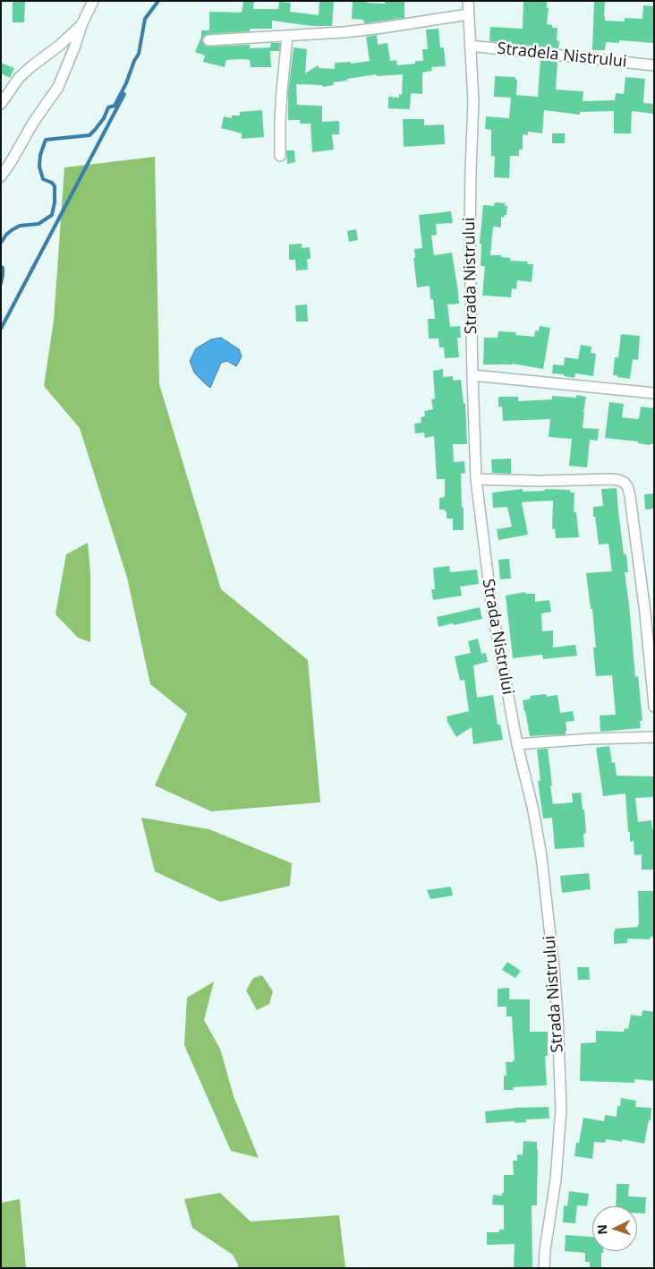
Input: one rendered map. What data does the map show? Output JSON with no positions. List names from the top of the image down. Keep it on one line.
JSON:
{"streets":{"street":["Stradela Nistrului","Strada Nistrului"]},"crossings":[["Stradela Nistrului","Strada Nistrului"]],"north":"left"}
